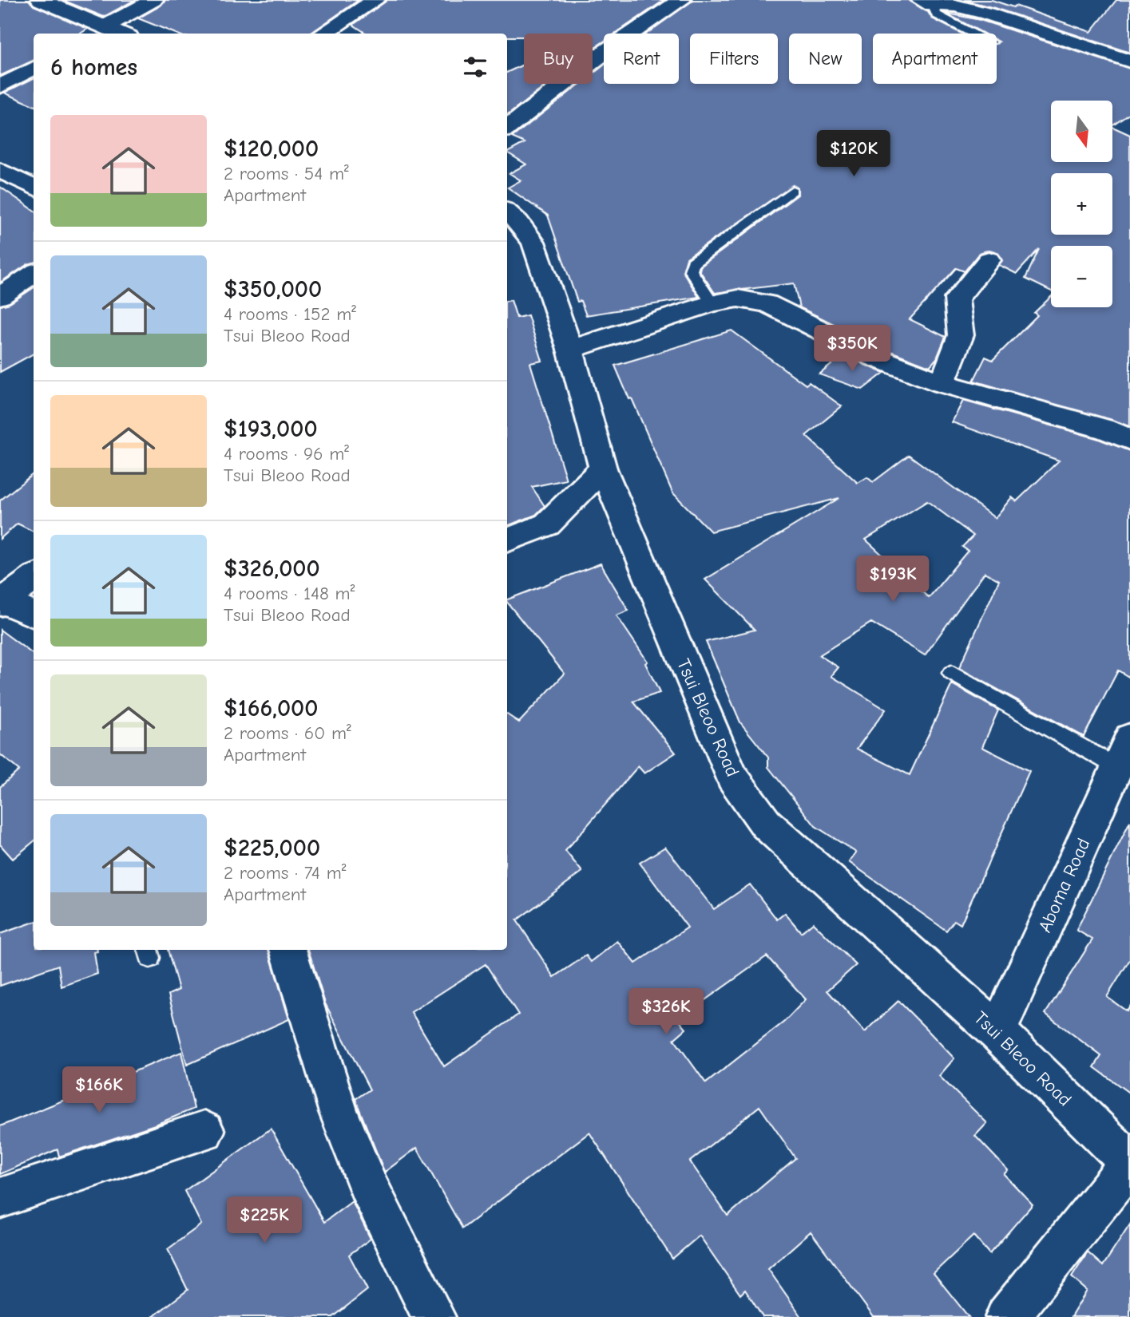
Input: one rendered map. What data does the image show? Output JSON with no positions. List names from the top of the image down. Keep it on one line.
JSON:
{"streets":{"street":["Tsui Bleoo Road","Aboma Road"]},"crossings":[["Tsui Bleoo Road","Aboma Road"]],"north":"bottom","page":{"chip":["Buy","Rent","Filters","New","Apartment"],"heading":"6 homes","map_buttons":["+","−"],"list":[{"name":"$120,000","note":"2 rooms · 54 m² · Apartment"},{"name":"$350,000","note":"4 rooms · 152 m² · Tsui Bleoo Road"},{"name":"$193,000","note":"4 rooms · 96 m² · Tsui Bleoo Road"},{"name":"$326,000","note":"4 rooms · 148 m² · Tsui Bleoo Road"},{"name":"$166,000","note":"2 rooms · 60 m² · Apartment"},{"name":"$225,000","note":"2 rooms · 74 m² · Apartment"}],"price":["$120K","$350K","$193K","$326K","$166K","$225K"]}}
